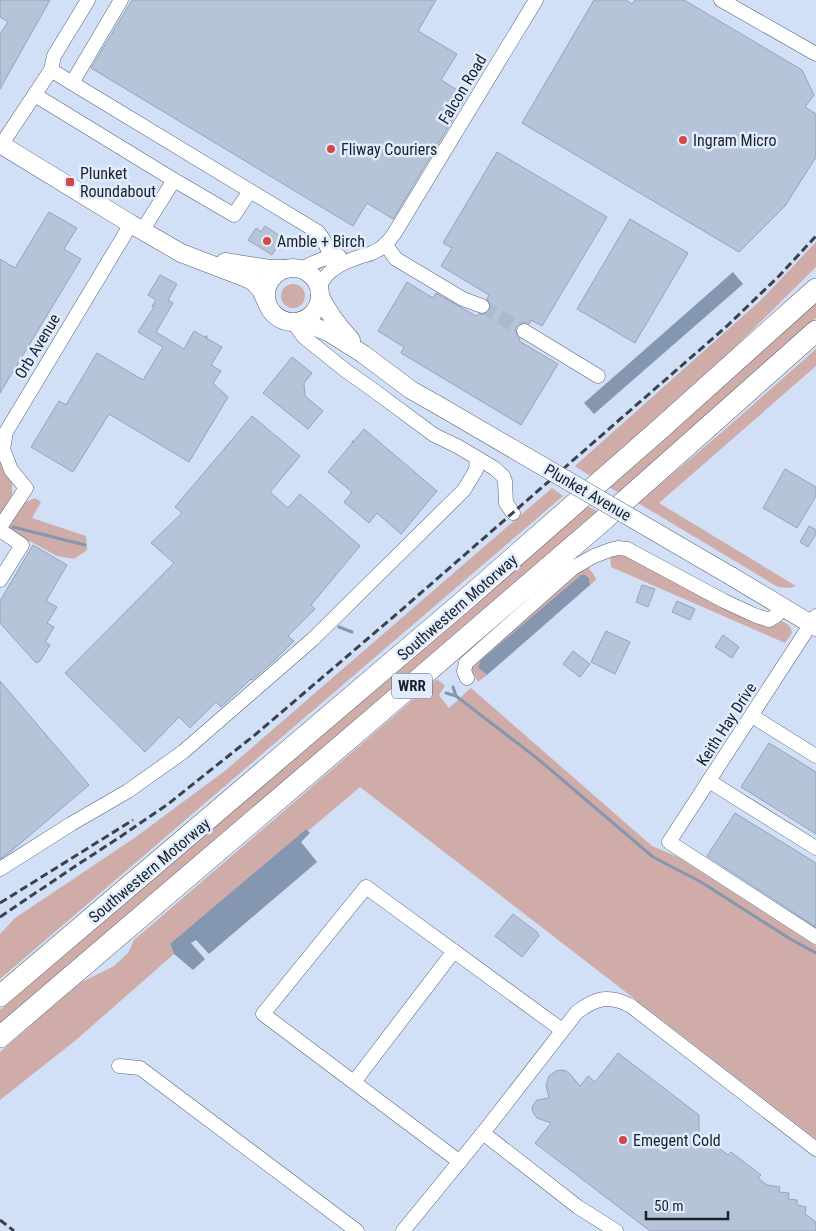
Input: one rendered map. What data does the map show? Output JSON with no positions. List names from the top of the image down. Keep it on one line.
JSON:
{"streets":{"highway":["Southwestern Motorway","WRR"],"main road":["Plunket Avenue"],"street":["Falcon Road","Orb Avenue","Keith Hay Drive"]},"crossings":[["Falcon Road","Plunket Avenue"],["Plunket Avenue","Keith Hay Drive"]],"places":{"other":["Ingram Micro","Fliway Couriers","Amble + Birch","Emegent Cold"],"transit":["Plunket Roundabout"]},"scale_bar":"50 m"}
